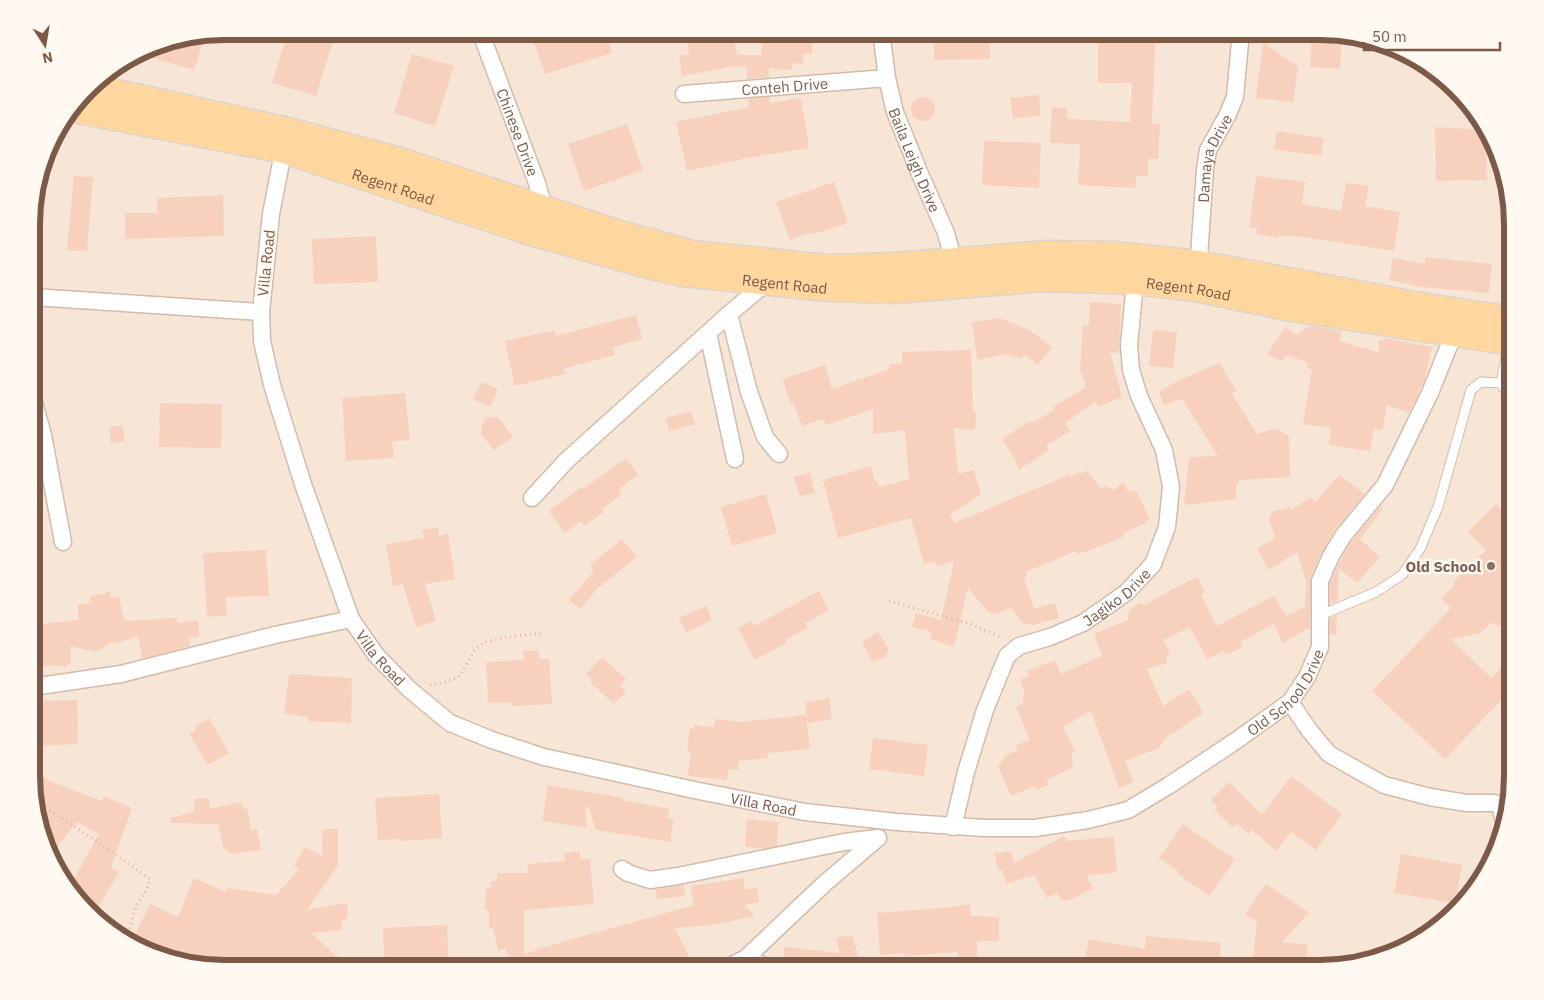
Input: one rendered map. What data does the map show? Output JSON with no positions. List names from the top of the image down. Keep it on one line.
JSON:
{"streets":{"main road":["Regent Road"],"street":["Conteh Drive","Chinese Drive","Baila Leigh Drive","Damaya Drive","Villa Road","Jagiko Drive","Old School Drive"]},"crossings":[["Conteh Drive","Baila Leigh Drive"],["Chinese Drive","Regent Road"],["Baila Leigh Drive","Regent Road"],["Damaya Drive","Regent Road"],["Regent Road","Villa Road"],["Regent Road","Jagiko Drive"],["Regent Road","Old School Drive"],["Villa Road","Old School Drive"]],"places":["Old School"],"scale_bar":"50 m","north":"bottom"}
